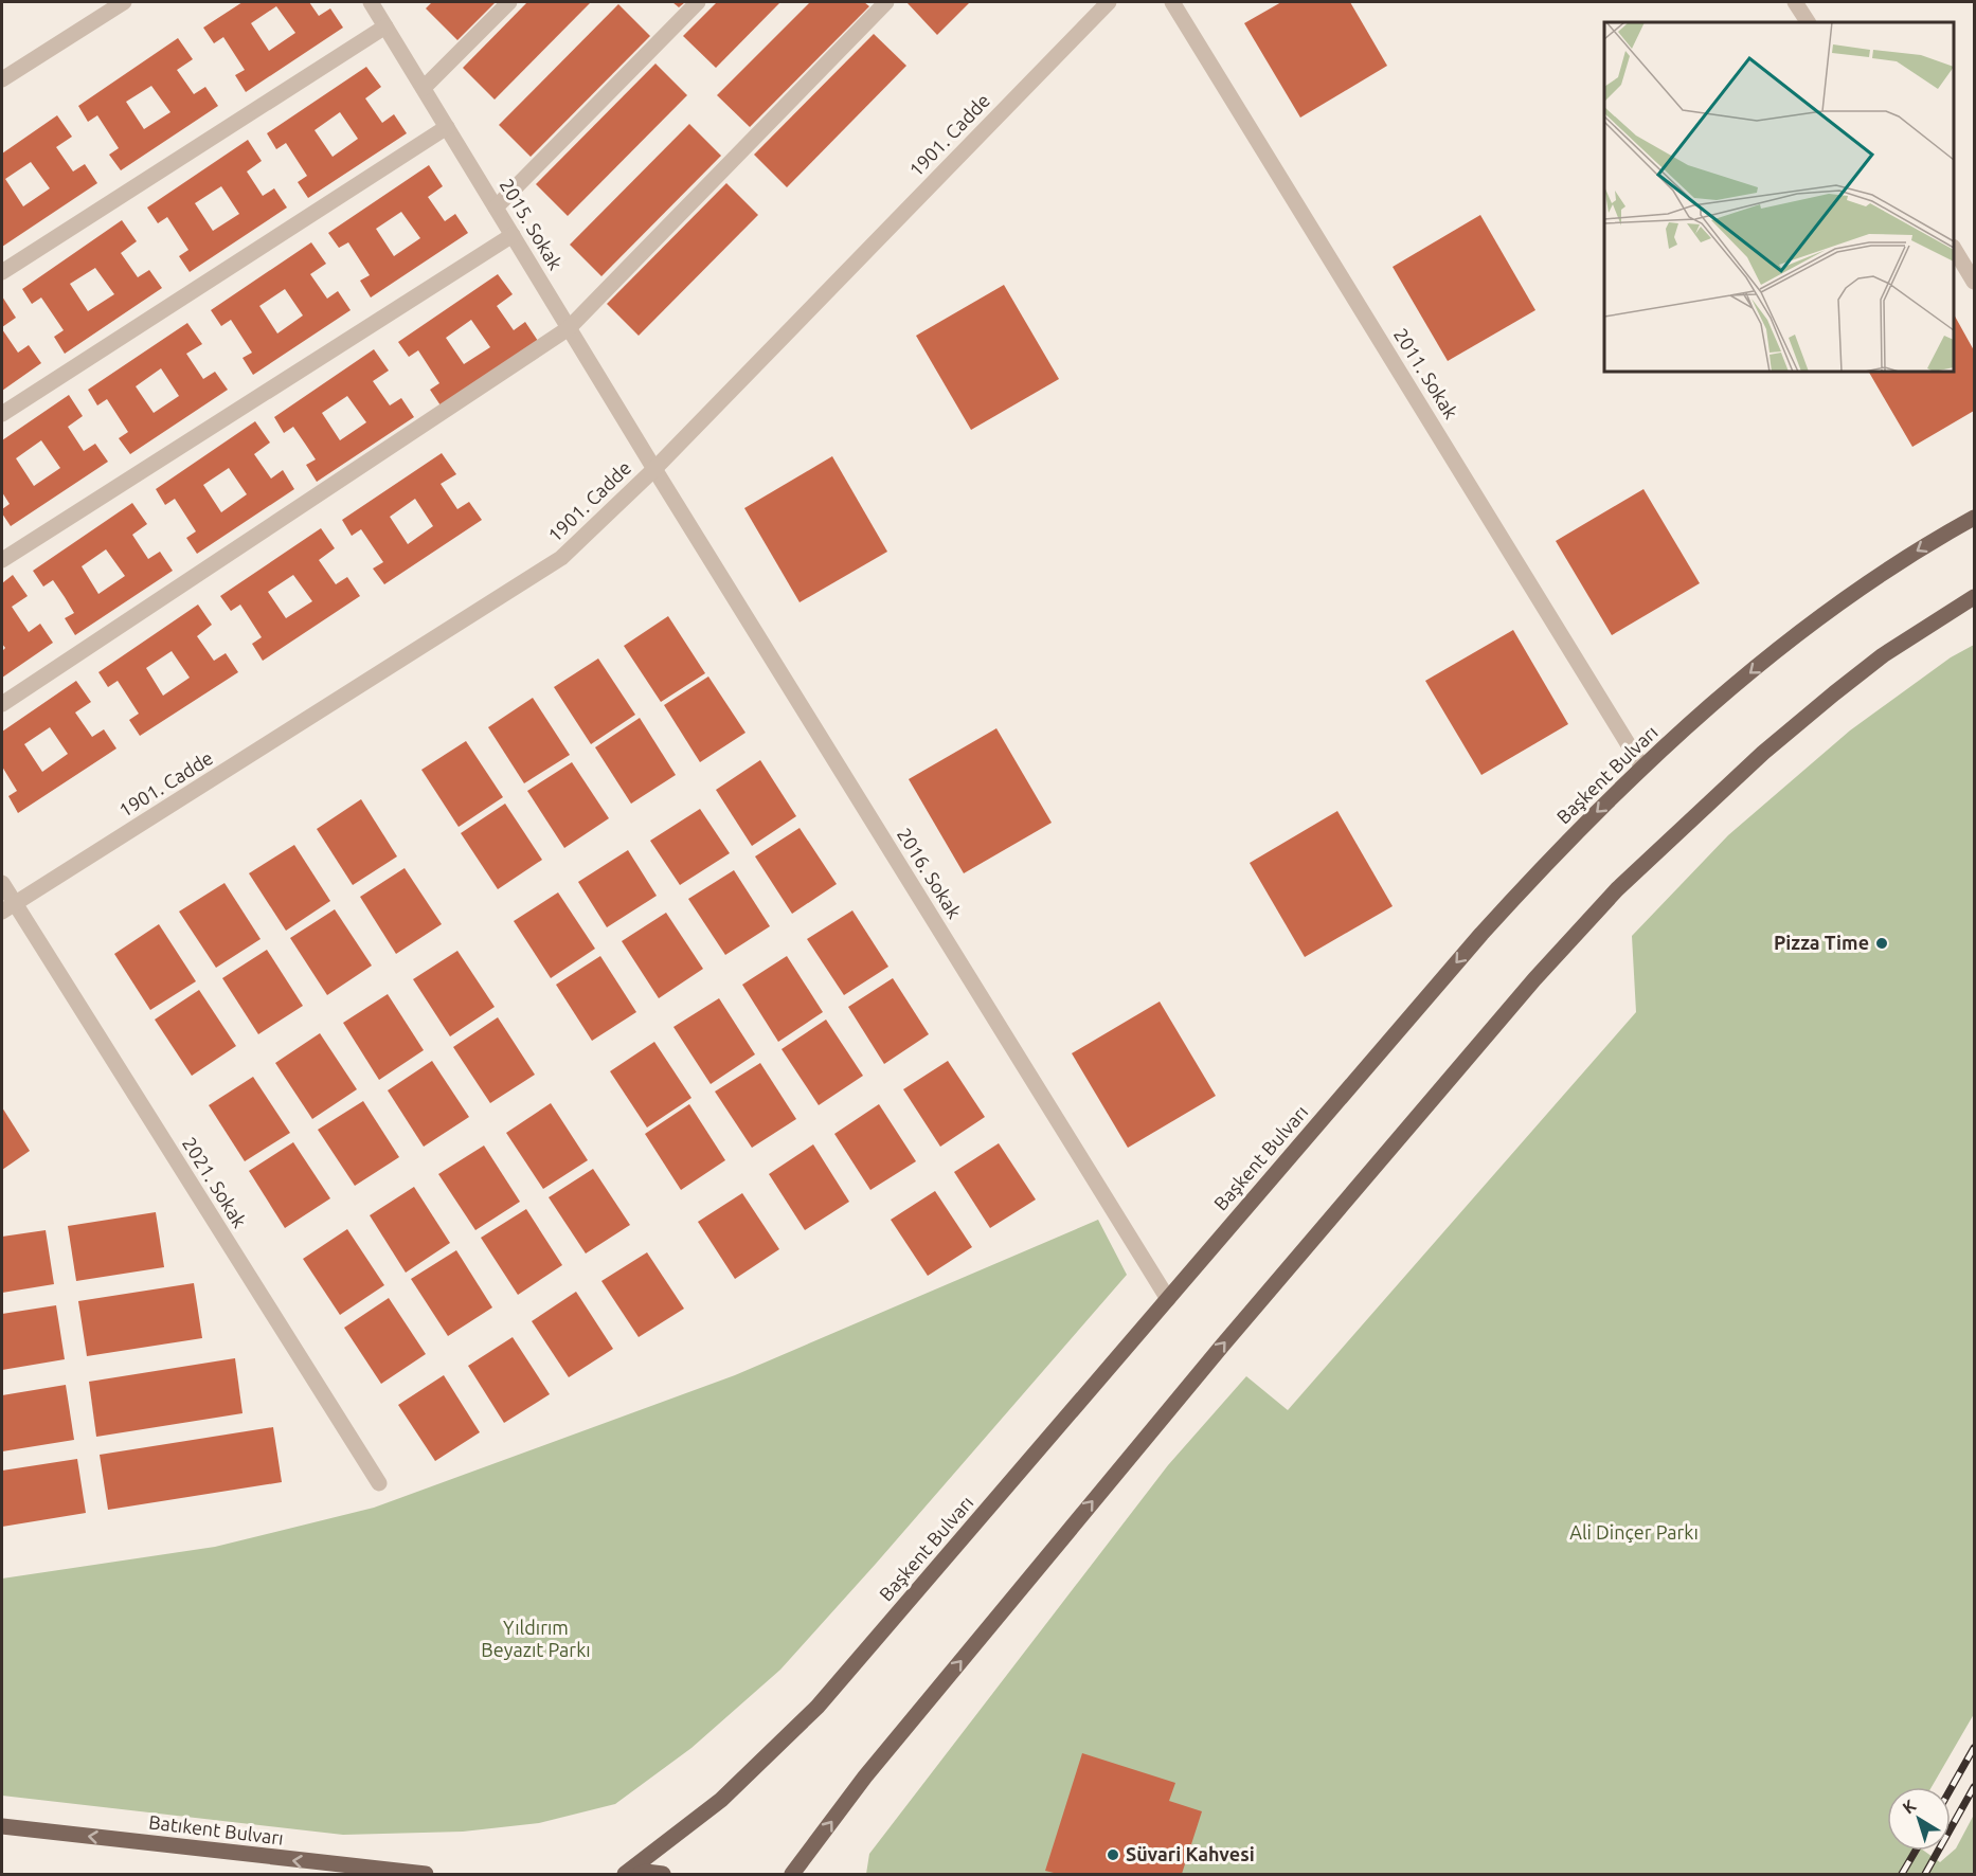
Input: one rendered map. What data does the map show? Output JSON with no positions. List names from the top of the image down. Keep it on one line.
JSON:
{"streets":{"main road":["Başkent Bulvarı","Batıkent Bulvarı"],"street":["1901. Cadde","2015. Sokak","2011. Sokak","2016. Sokak","2021. Sokak"]},"crossings":[["1901. Cadde","2015. Sokak"],["1901. Cadde","2016. Sokak"],["1901. Cadde","2021. Sokak"],["2015. Sokak","2016. Sokak"],["2011. Sokak","Başkent Bulvarı"],["Başkent Bulvarı","2016. Sokak"]],"one_way":["Batıkent Bulvarı"],"parks":["Ali Dinçer Parkı","Yıldırım Beyazıt Parkı"],"places":["Pizza Time","Süvari Kahvesi"],"north":"top left"}
